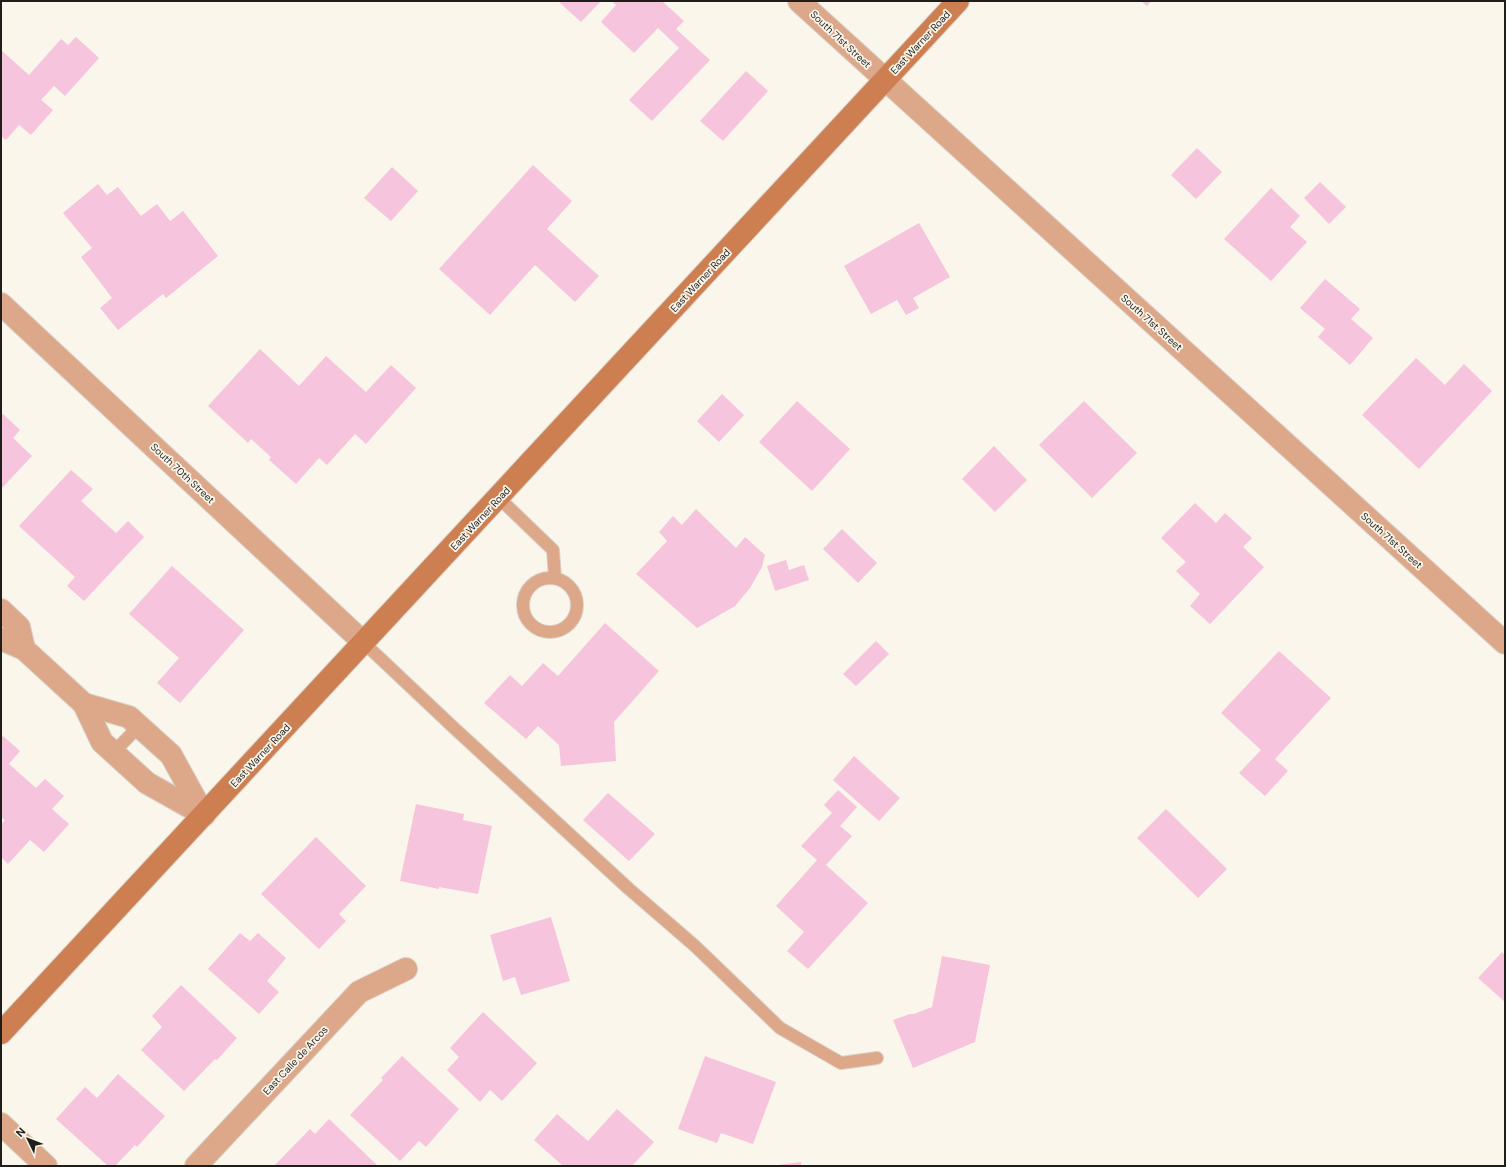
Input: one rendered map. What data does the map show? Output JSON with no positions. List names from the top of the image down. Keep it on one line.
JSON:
{"streets":{"main road":["East Warner Road"],"street":["South 71st Street","South 70th Street","East Calle de Arcos"]},"crossings":[["South 71st Street","East Warner Road"],["East Warner Road","South 70th Street"]],"north":"top left"}
